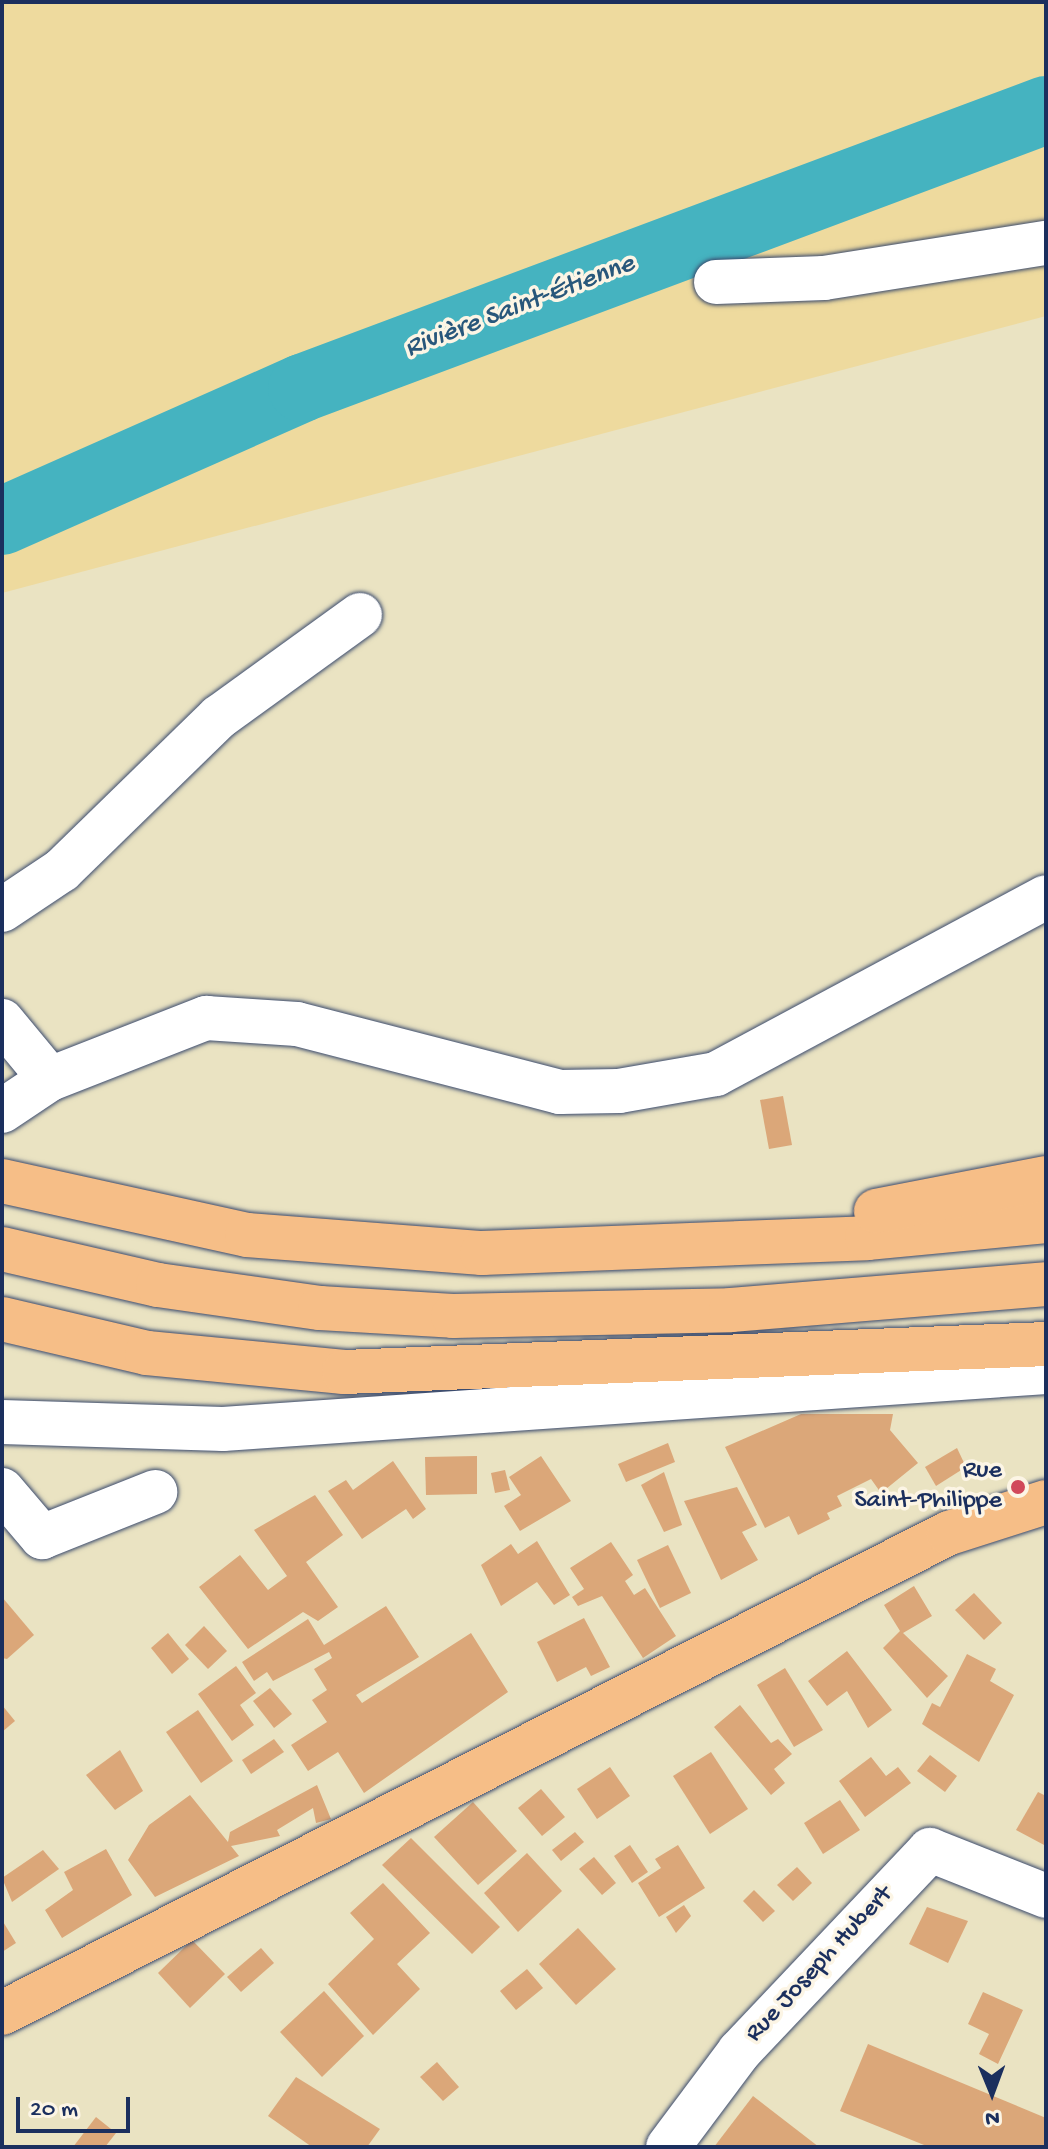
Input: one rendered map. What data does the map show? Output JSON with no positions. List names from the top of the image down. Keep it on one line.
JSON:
{"streets":{"street":["Rue Joseph Hubert"]},"water":["Rivière Saint-Étienne"],"places":["Rue Saint-Philippe"],"scale_bar":"20 m","north":"bottom"}
